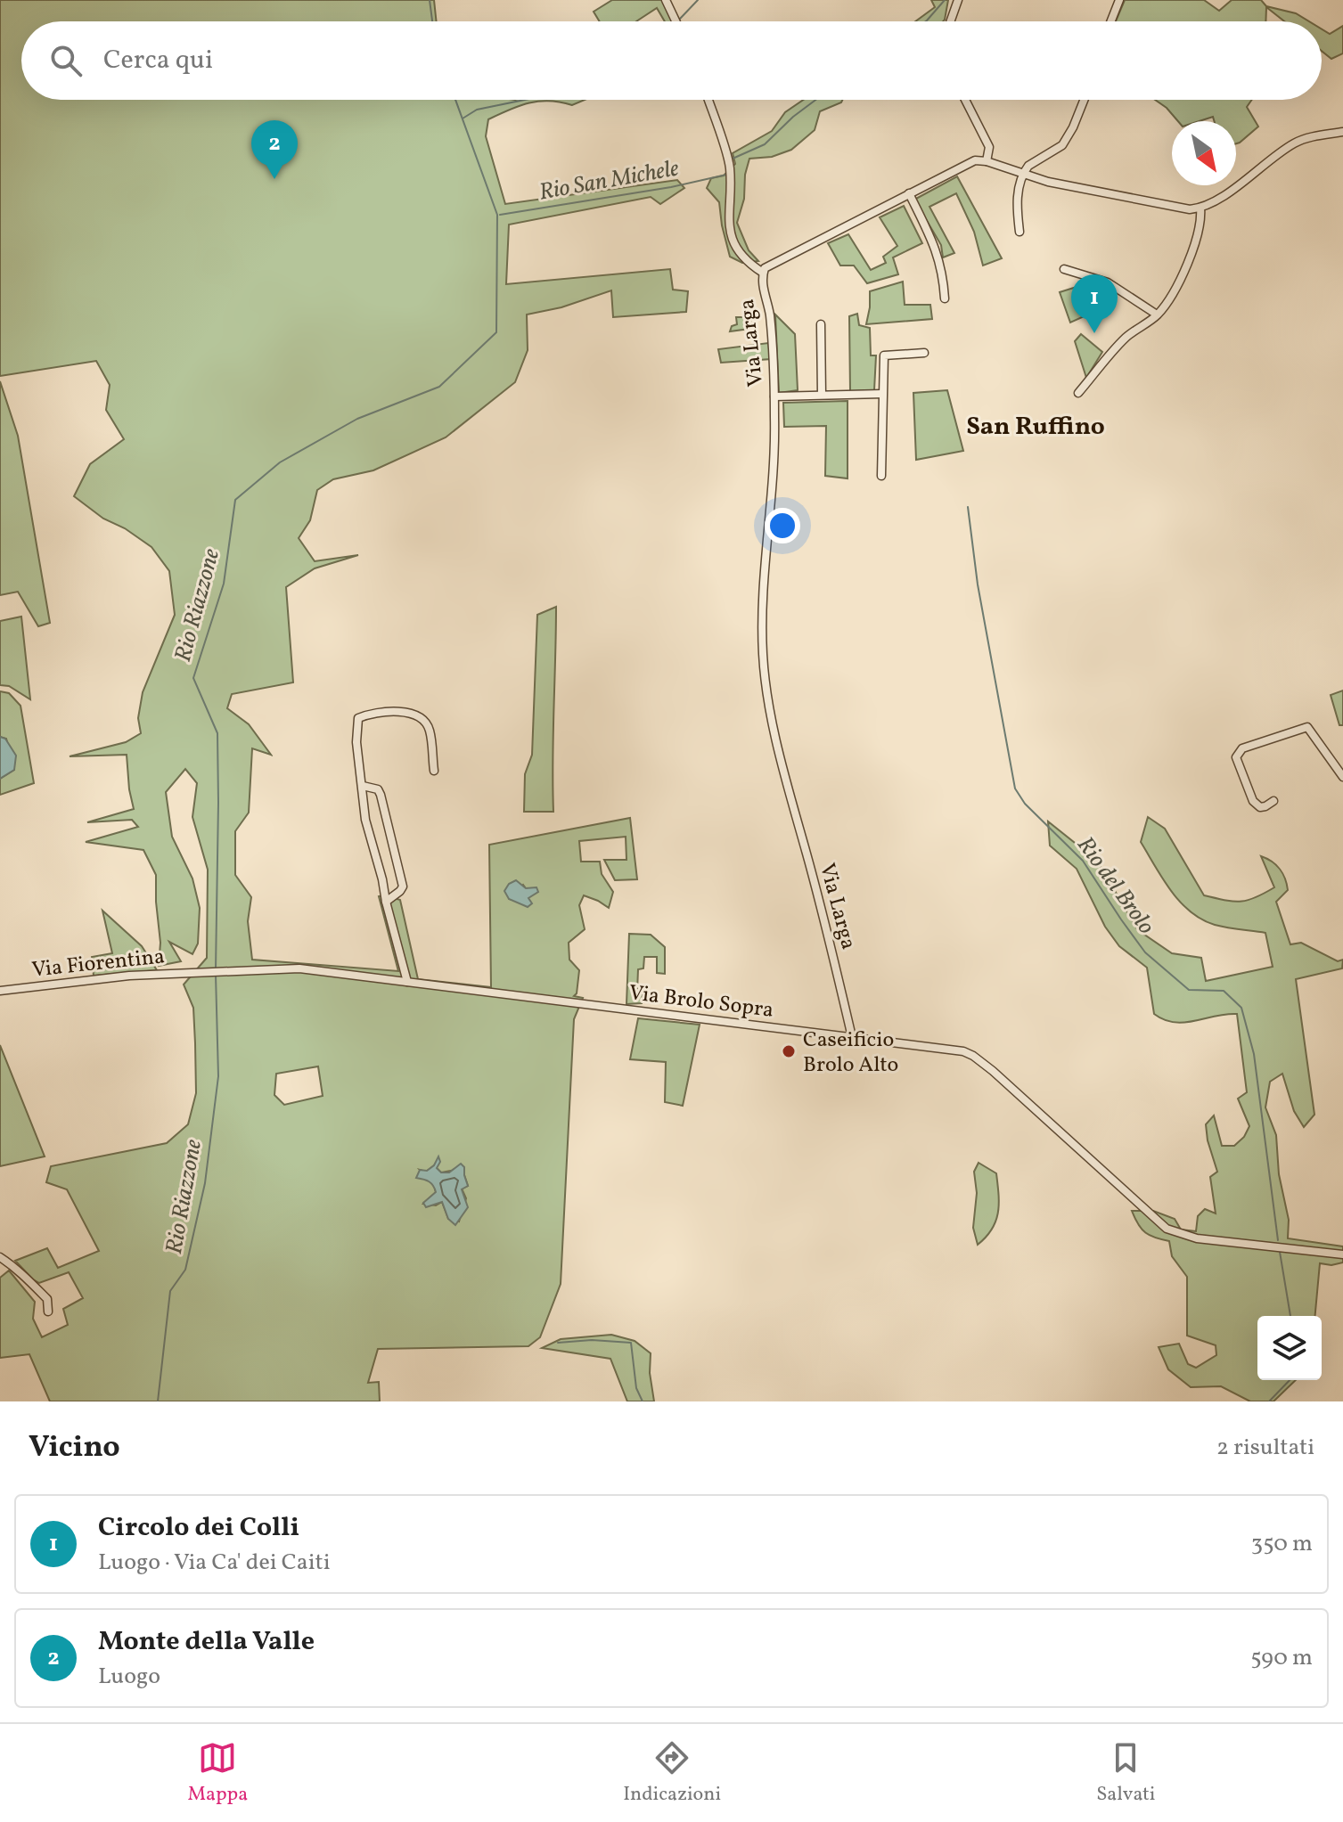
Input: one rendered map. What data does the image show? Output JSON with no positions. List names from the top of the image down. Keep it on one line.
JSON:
{"streets":{"street":["Via Larga","Via Fiorentina","Via Brolo Sopra"]},"crossings":[["Via Larga","Via Brolo Sopra"],["Via Fiorentina","Via Brolo Sopra"]],"districts":["San Ruffino"],"water":["Rio San Michele","Rio Riazzone","Rio del Brolo"],"places":["Caseificio Brolo Alto"],"north":"bottom right","page":{"search":"Cerca qui","pins":["2","1"],"heading":["Vicino","2 risultati"],"list":[{"mark":"1","name":"Circolo dei Colli","note":"Luogo · Via Ca' dei Caiti","value":"350 m"},{"mark":"2","name":"Monte della Valle","note":"Luogo","value":"590 m"}],"nav":["Mappa","Indicazioni","Salvati"]}}
